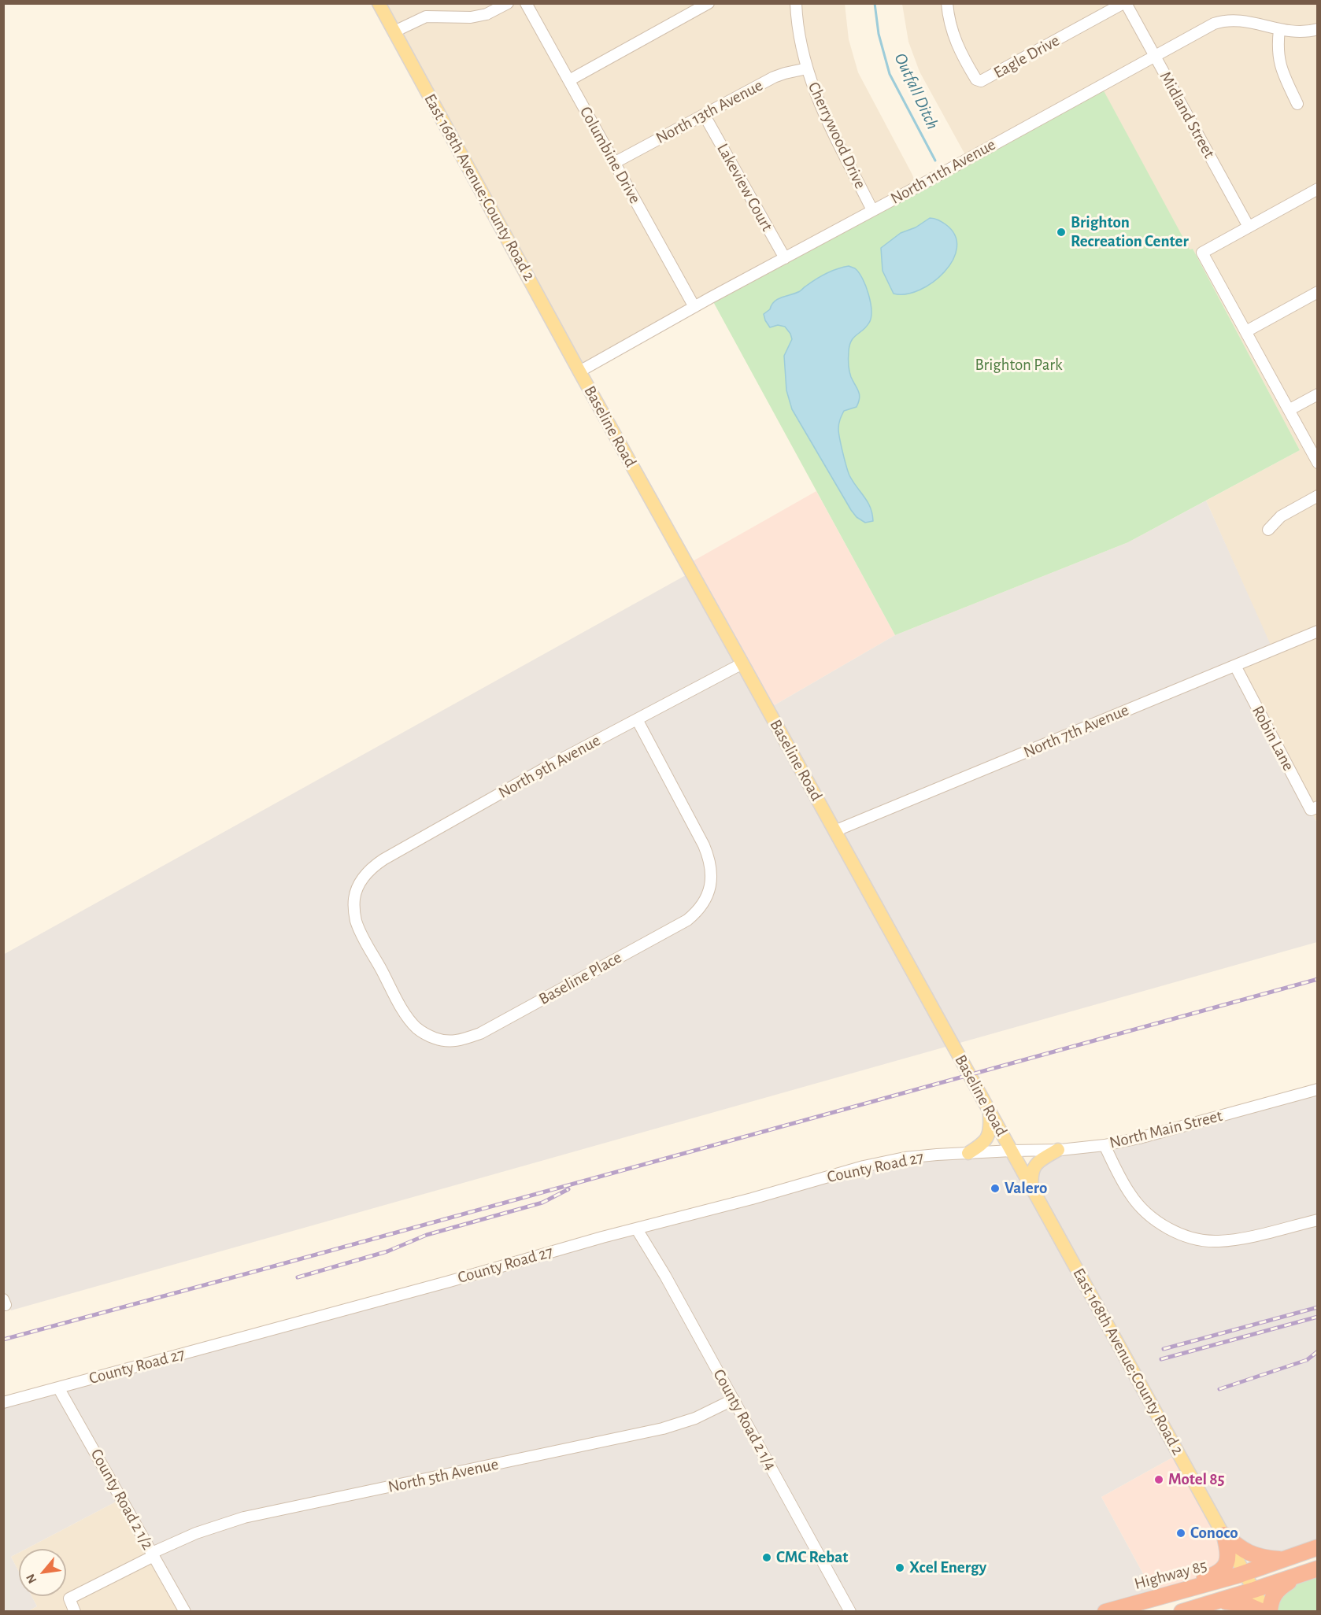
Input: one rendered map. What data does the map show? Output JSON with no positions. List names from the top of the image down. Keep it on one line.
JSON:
{"streets":{"highway":["Highway 85"],"main road":["East 168th Avenue;County Road 2","Baseline Road"],"street":["Eagle Drive","North 13th Avenue","Midland Street","Cherrywood Drive","Columbine Drive","North 11th Avenue","Lakeview Court","North 7th Avenue","Robin Lane","North 9th Avenue","Baseline Place","North Main Street","County Road 27","County Road 2 1/4","North 5th Avenue","County Road 2 1/2"]},"crossings":[["Eagle Drive","Midland Street"],["North 13th Avenue","Cherrywood Drive"],["North 13th Avenue","Columbine Drive"],["North 13th Avenue","Lakeview Court"],["Midland Street","North 11th Avenue"],["Cherrywood Drive","North 11th Avenue"],["Columbine Drive","North 11th Avenue"],["North 11th Avenue","East 168th Avenue;County Road 2"],["North 11th Avenue","Lakeview Court"],["North 11th Avenue","Baseline Road"],["East 168th Avenue;County Road 2","Baseline Road"],["East 168th Avenue;County Road 2","North Main Street"],["East 168th Avenue;County Road 2","County Road 27"],["East 168th Avenue;County Road 2","Highway 85"],["Baseline Road","North 7th Avenue"],["Baseline Road","North 9th Avenue"],["Baseline Road","North Main Street"],["Baseline Road","County Road 27"],["North 7th Avenue","Robin Lane"],["North 9th Avenue","Baseline Place"],["North Main Street","County Road 27"],["County Road 27","County Road 2 1/4"],["County Road 27","County Road 2 1/2"],["County Road 2 1/4","North 5th Avenue"],["North 5th Avenue","County Road 2 1/2"]],"water":["Outfall Ditch"],"parks":["Brighton Park"],"places":["Brighton Recreation Center","Valero","Motel 85","Conoco","CMC Rebat","Xcel Energy"],"north":"bottom left"}
